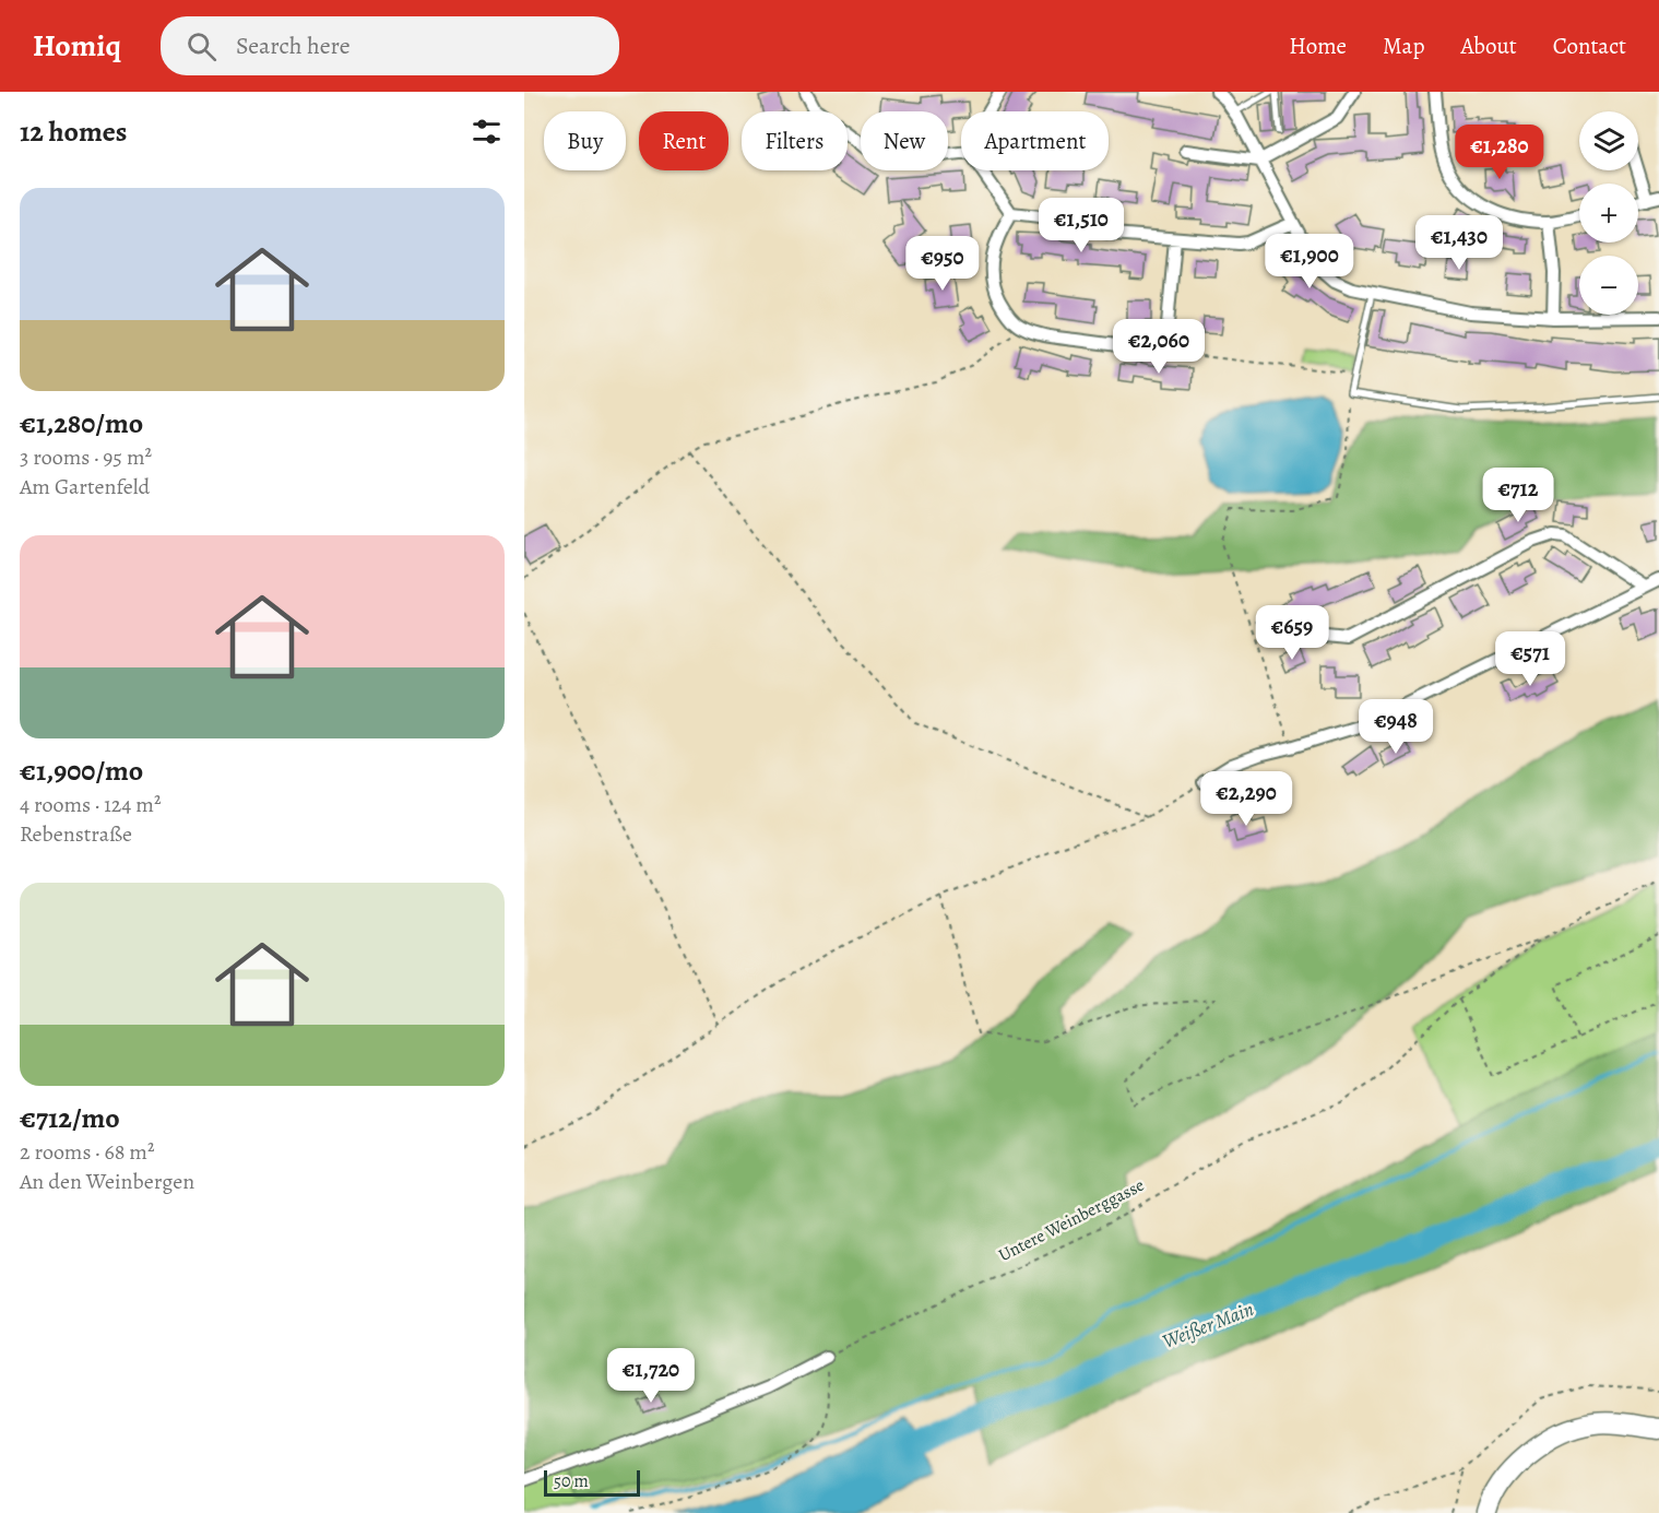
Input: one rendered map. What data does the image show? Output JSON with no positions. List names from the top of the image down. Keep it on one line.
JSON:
{"streets":{"path":["Untere Weinberggasse"]},"water":["Weißer Main"],"scale_bar":"50 m","page":{"header":"Homiq","search":"Search here","nav":["Home","Map","About","Contact"],"heading":"12 homes","map_buttons":["+","−"],"chip":["Buy","Rent","Filters","New","Apartment"],"price":["€1,280","€1,510","€1,430","€1,900","€950","€2,060","€712","€659","€571","€948","€2,290","€1,720"],"list":[{"name":"€1,280/mo","note":"3 rooms · 95 m² · Am Gartenfeld"},{"name":"€1,900/mo","note":"4 rooms · 124 m² · Rebenstraße"},{"name":"€712/mo","note":"2 rooms · 68 m² · An den Weinbergen"}],"scale":"50 m"}}
